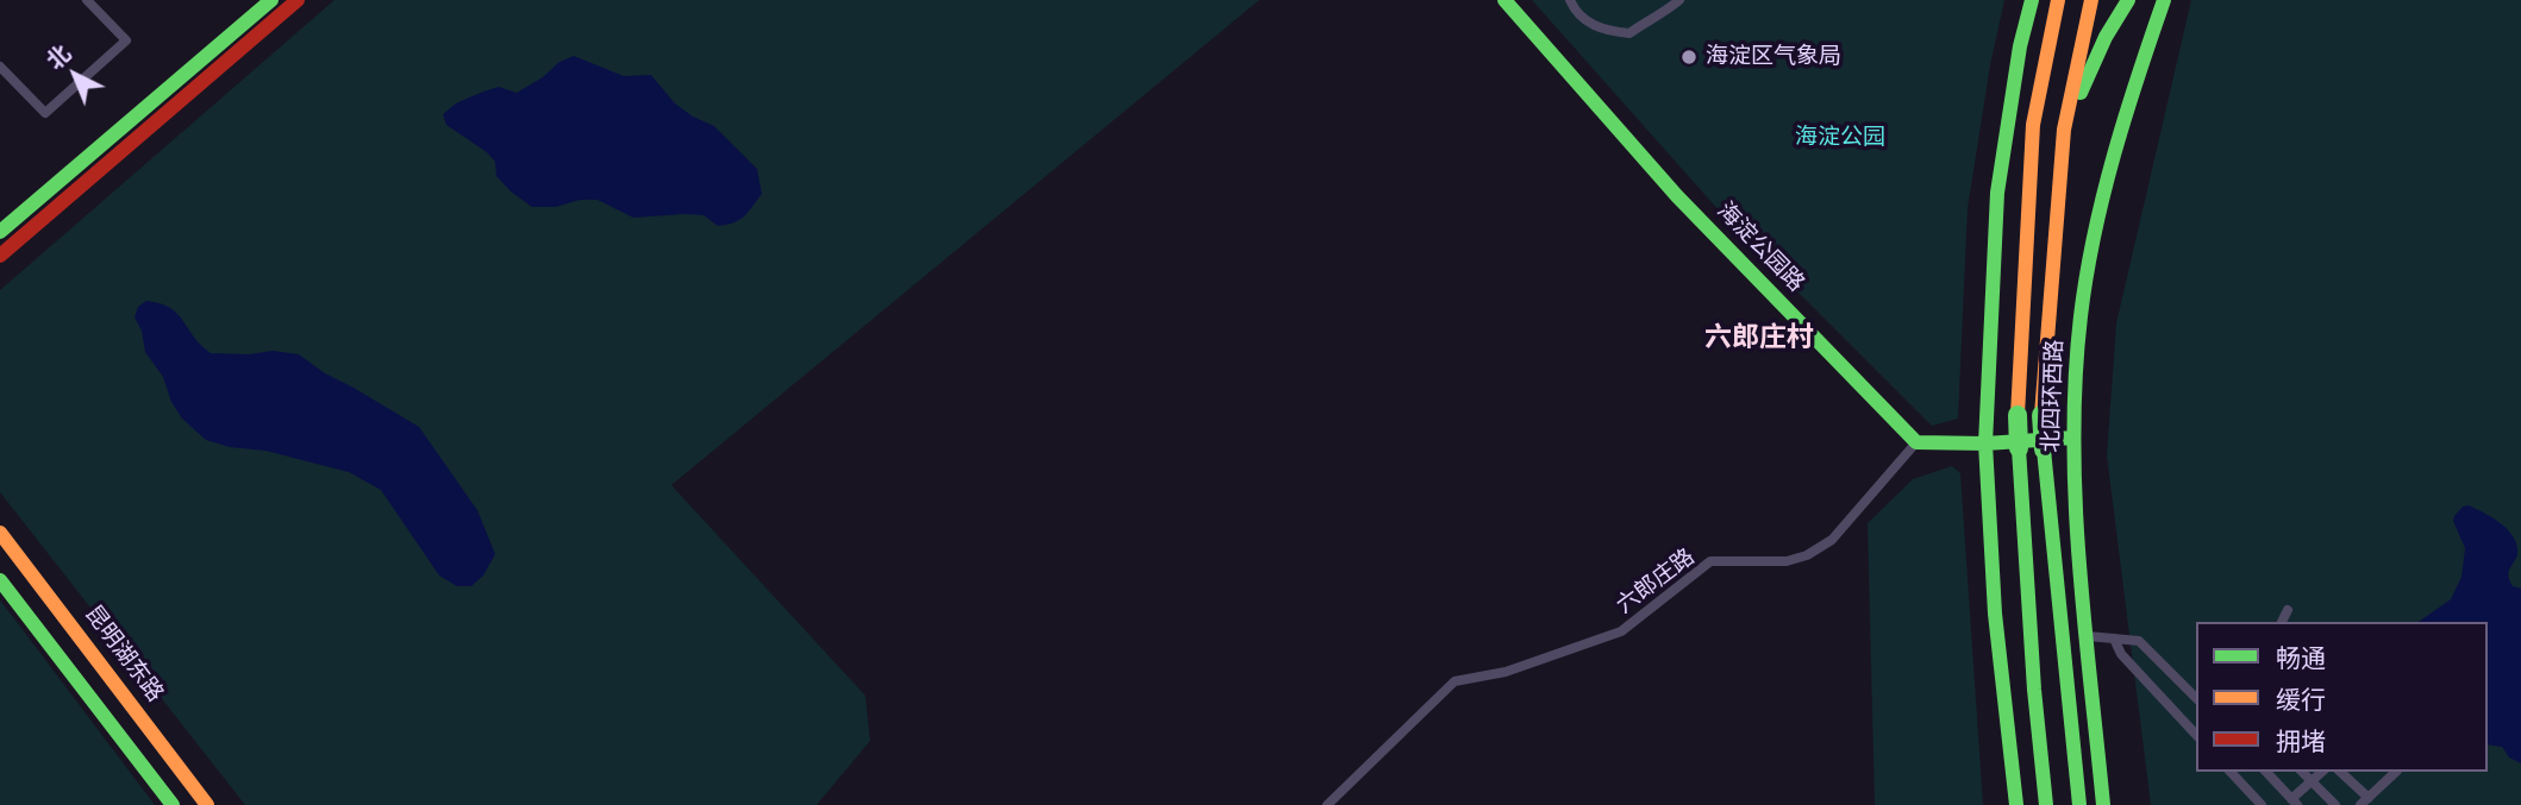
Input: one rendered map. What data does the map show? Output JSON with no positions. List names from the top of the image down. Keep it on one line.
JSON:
{"streets":{"main road":["海淀公园路","北四环西路","昆明湖东路"],"street":["六郎庄路"]},"crossings":[["海淀公园路","六郎庄路"]],"districts":["六郎庄村"],"parks":["海淀公园"],"places":["海淀区气象局"],"legend":["畅通","缓行","拥堵"],"north":"top left"}
